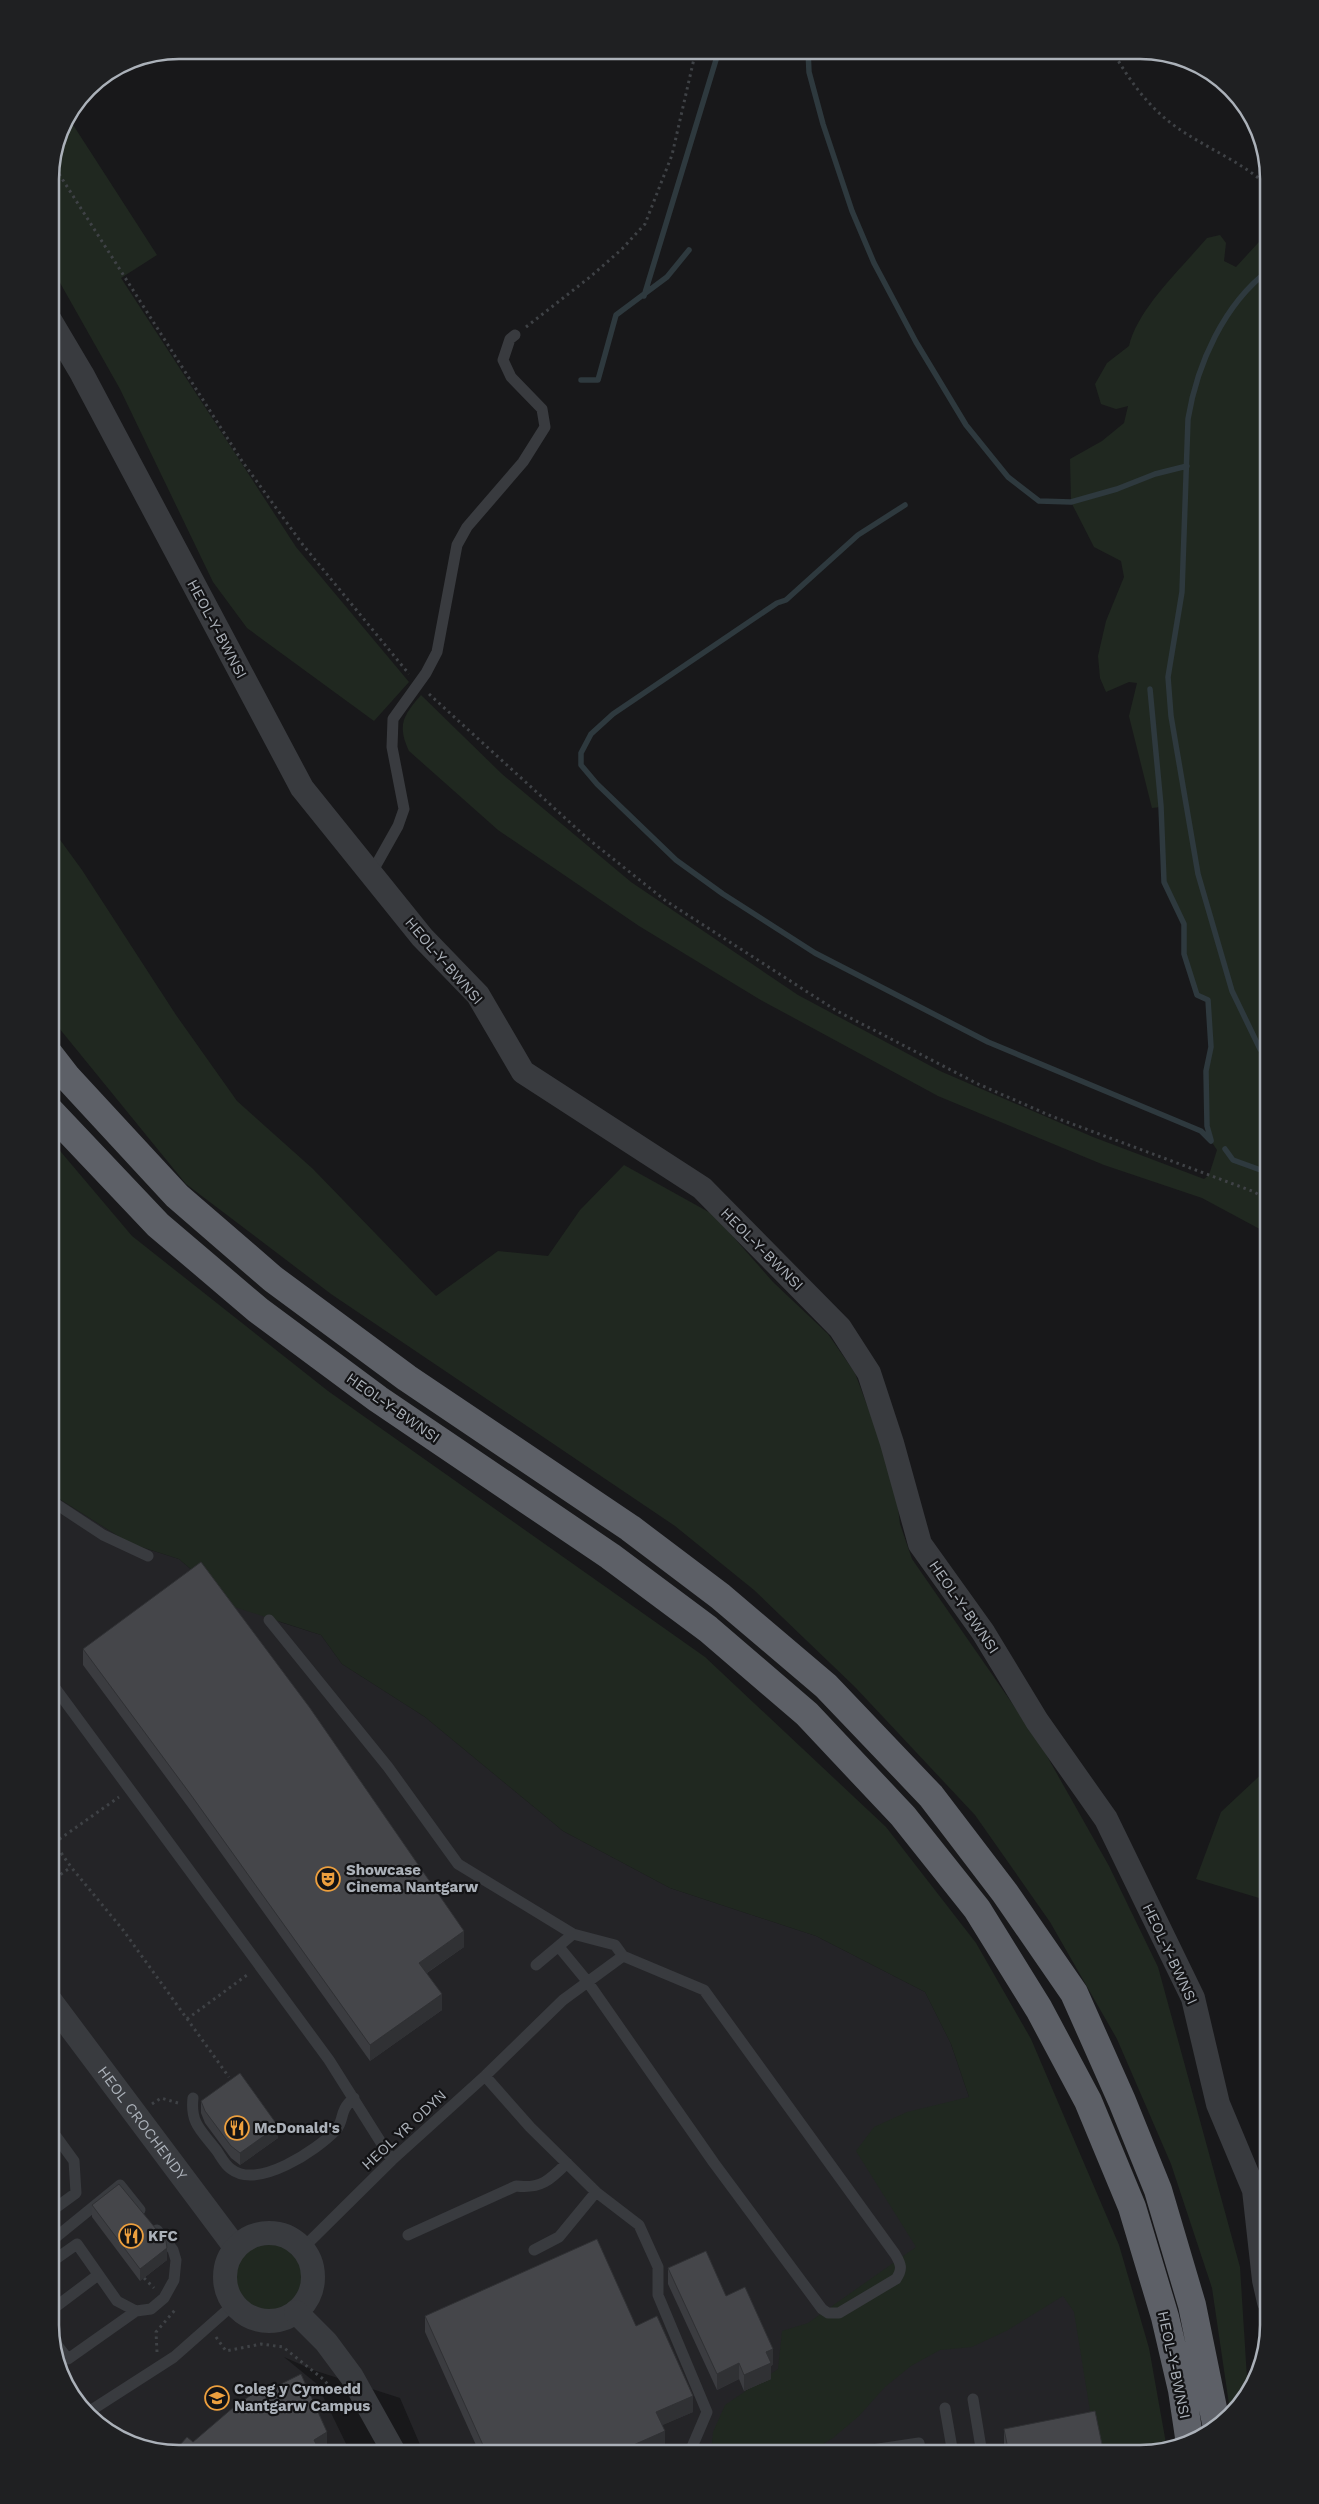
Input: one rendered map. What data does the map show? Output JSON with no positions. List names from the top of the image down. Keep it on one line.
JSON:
{"streets":{"highway":["HEOL-Y-BWNSI"],"street":["HEOL CROCHENDY"],"lane":["HEOL YR ODYN"]},"crossings":[["HEOL CROCHENDY","HEOL YR ODYN"]],"places":{"theatre":["Showcase Cinema Nantgarw"],"restaurant":["McDonald's","KFC"],"school or university":["Coleg y Cymoedd Nantgarw Campus"]}}
